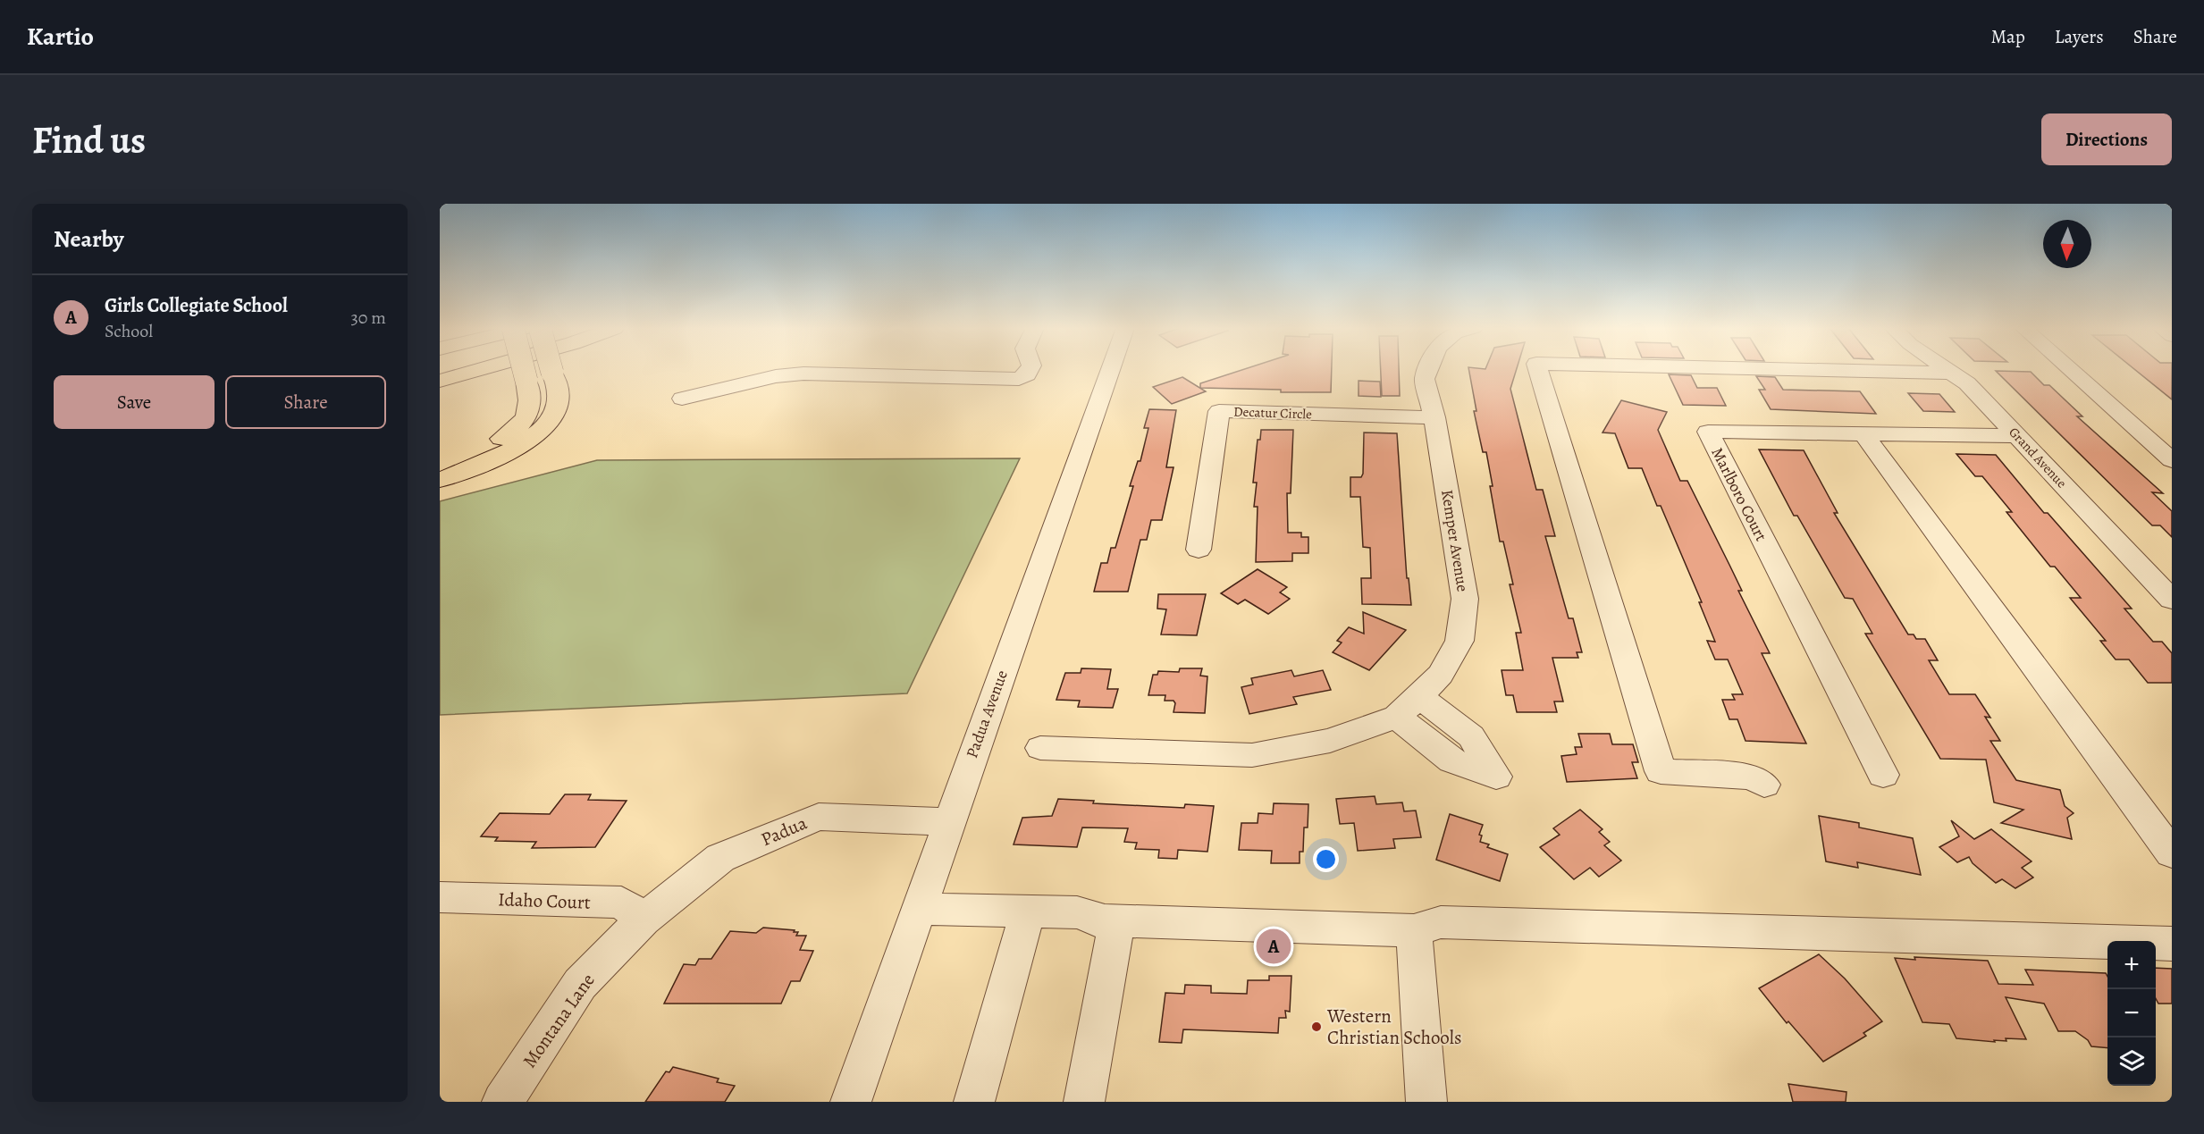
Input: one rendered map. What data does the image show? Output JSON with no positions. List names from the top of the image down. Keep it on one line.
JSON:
{"streets":{"street":["Decatur Circle","Grand Avenue","Marlboro Court","Kemper Avenue","Padua Avenue","Padua","Idaho Court","Montana Lane"]},"crossings":[["Decatur Circle","Kemper Avenue"],["Grand Avenue","Marlboro Court"],["Padua Avenue","Padua"],["Padua","Idaho Court"],["Padua","Montana Lane"],["Idaho Court","Montana Lane"]],"places":["Western Christian Schools"],"north":"bottom","page":{"header":"Kartio","nav":["Map","Layers","Share"],"buttons":["Directions",["Save","Share"]],"title":"Find us","heading":"Nearby","list":[{"mark":"A","name":"Girls Collegiate School","note":"School","value":"30 m"}],"pins":"A","map_buttons":["+","−"]}}
